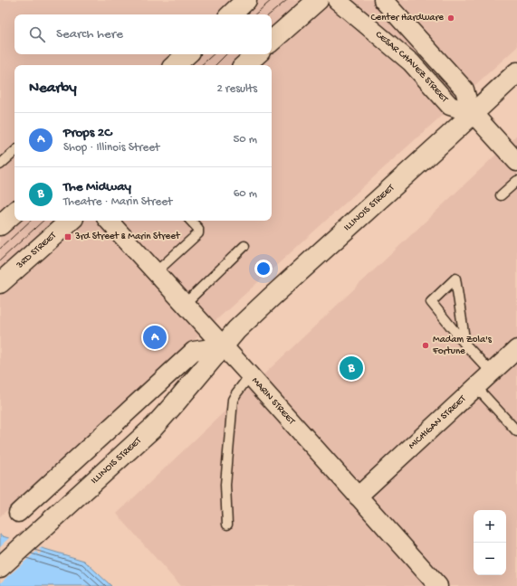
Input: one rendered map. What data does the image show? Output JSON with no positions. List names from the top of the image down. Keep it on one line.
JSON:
{"streets":{"street":["CESAR CHAVEZ STREET","ILLINOIS STREET","3RD STREET","MARIN STREET","MICHIGAN STREET"]},"crossings":[["CESAR CHAVEZ STREET","ILLINOIS STREET"],["ILLINOIS STREET","MARIN STREET"],["MARIN STREET","MICHIGAN STREET"]],"places":{"other":["Center Hardware","Madam Zola's Fortune"],"transit":["3rd Street & Marin Street"]},"page":{"search":"Search here","heading":["Nearby","2 results"],"list":[{"mark":"A","name":"Props 2C","note":"Shop · Illinois Street","value":"50 m"},{"mark":"B","name":"The Midway","note":"Theatre · Marin Street","value":"60 m"}],"pins":["A","B"],"map_buttons":["+","−"]}}
